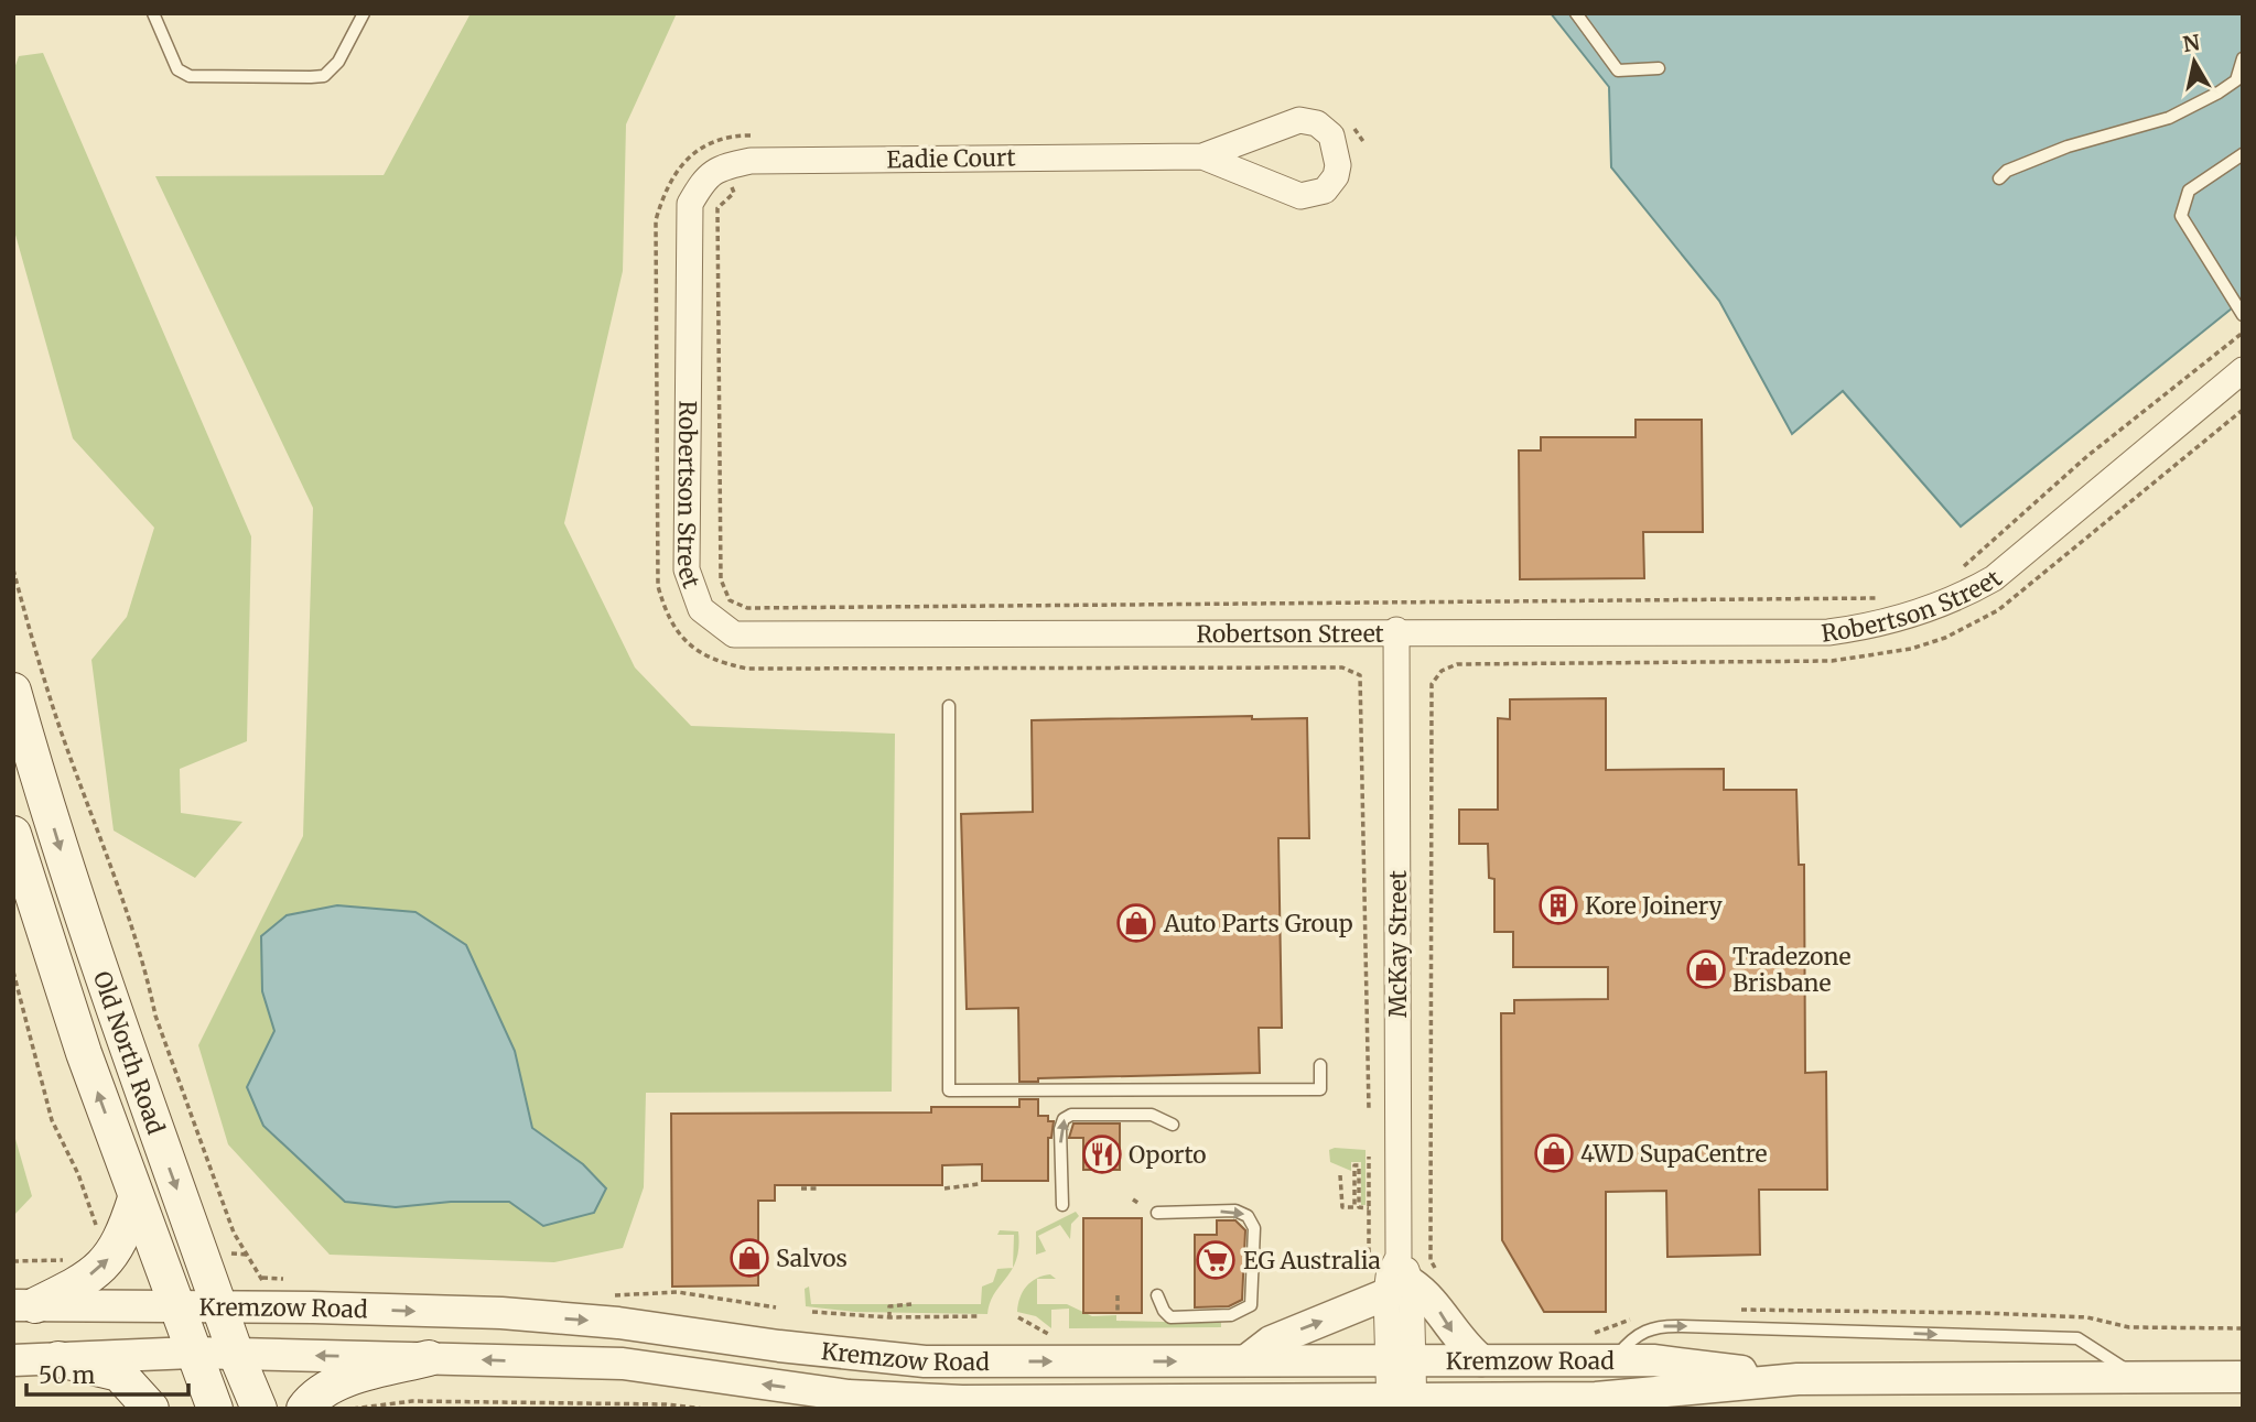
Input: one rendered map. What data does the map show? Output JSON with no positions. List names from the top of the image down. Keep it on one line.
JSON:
{"streets":{"main road":["Old North Road"],"street":["Eadie Court","Robertson Street","McKay Street","Kremzow Road"]},"crossings":[["Eadie Court","Robertson Street"],["Robertson Street","McKay Street"],["McKay Street","Kremzow Road"],["Old North Road","Kremzow Road"]],"places":{"building":["Kore Joinery"],"shop":["Auto Parts Group","Tradezone Brisbane","4WD SupaCentre","Salvos"],"restaurant":["Oporto"],"supermarket":["EG Australia"]},"scale_bar":"50 m","north":"top"}
